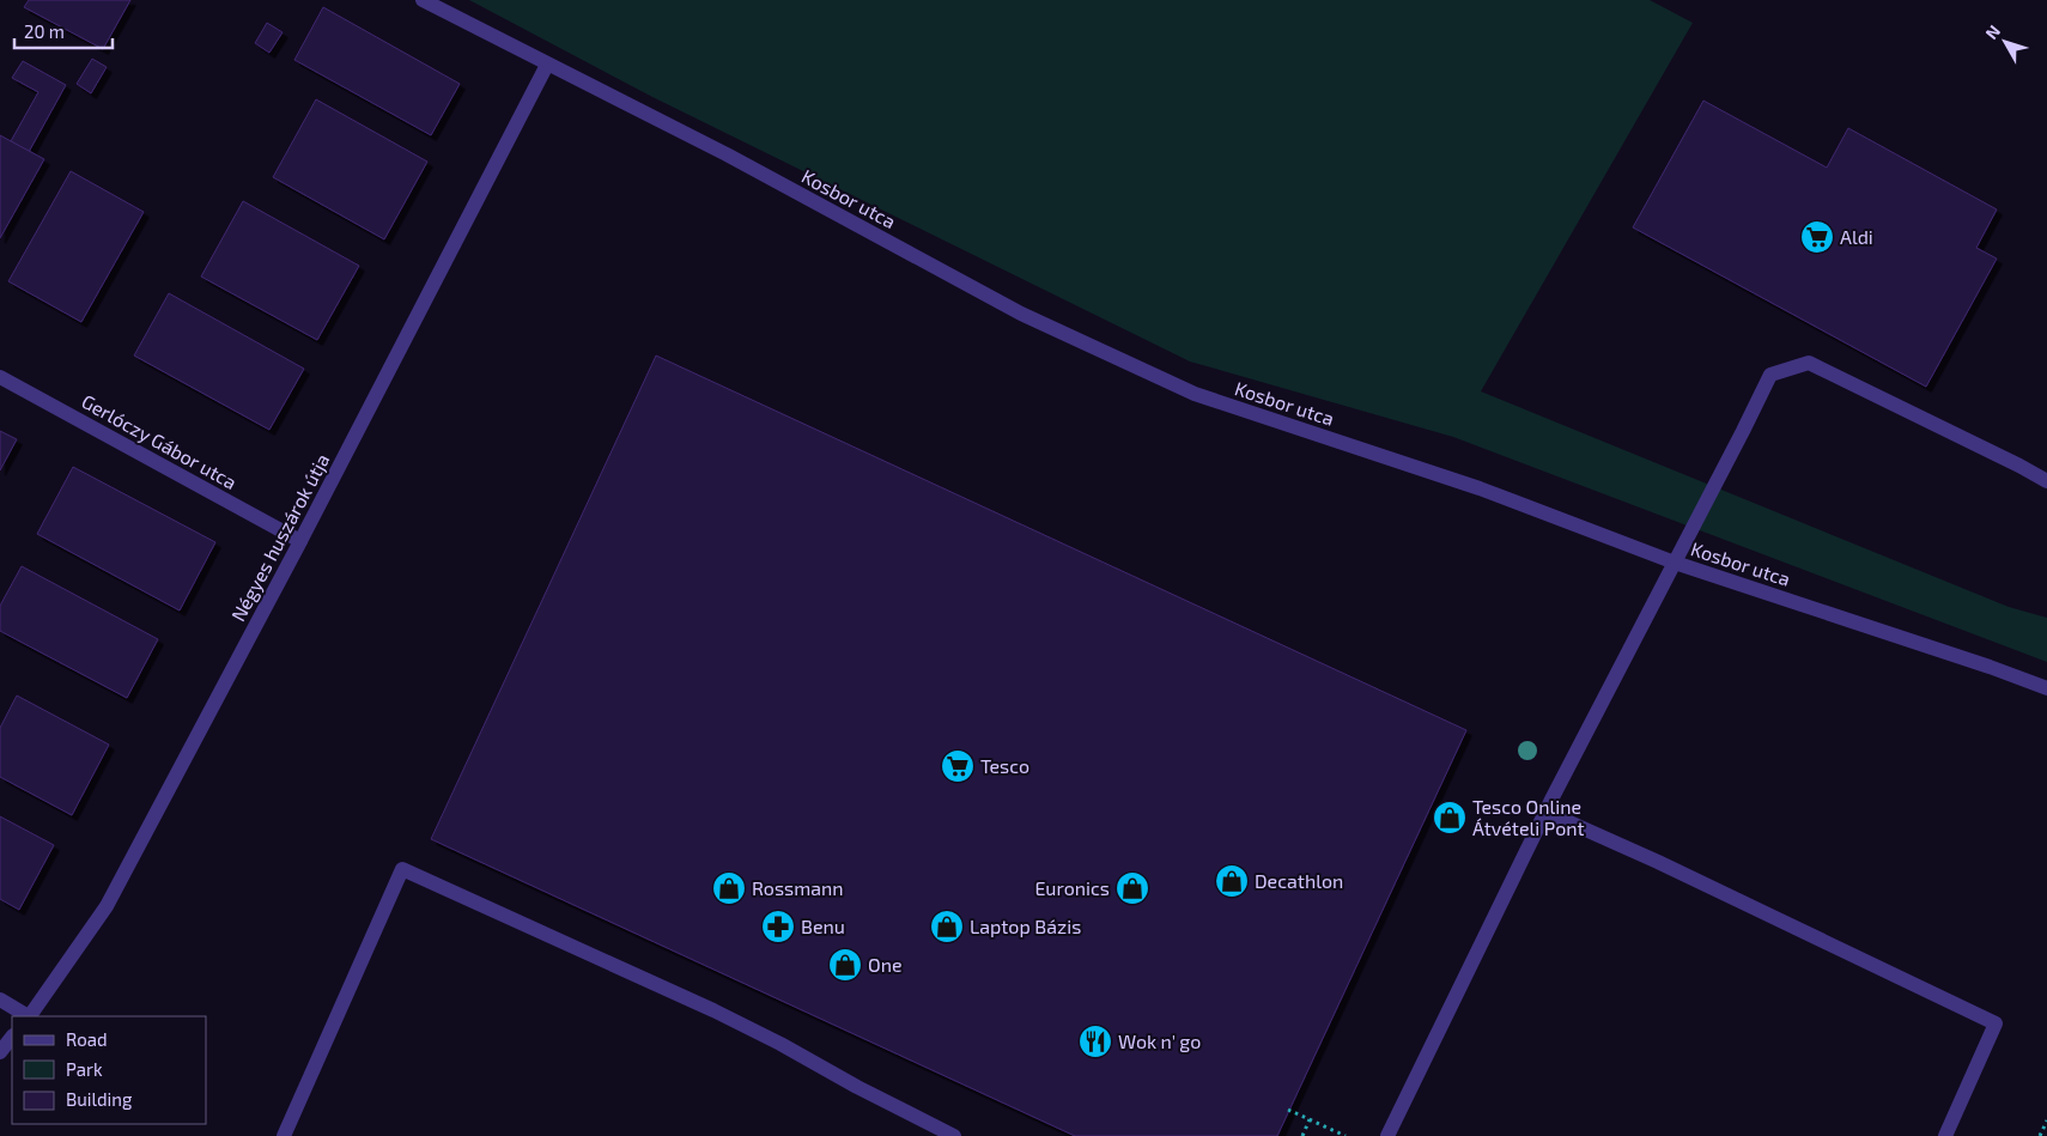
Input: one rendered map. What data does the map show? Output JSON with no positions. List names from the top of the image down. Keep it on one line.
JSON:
{"streets":{"street":["Kosbor utca","Gerlóczy Gábor utca","Négyes huszárok útja"]},"crossings":[["Kosbor utca","Négyes huszárok útja"],["Gerlóczy Gábor utca","Négyes huszárok útja"]],"places":{"supermarket":["Aldi","Tesco"],"shop":["Tesco Online Átvételi Pont","Decathlon","Rossmann","Euronics","Laptop Bázis","One"],"pharmacy":["Benu"],"restaurant":["Wok n' go"]},"legend":["Road","Park","Building"],"scale_bar":"20 m","north":"top left"}
